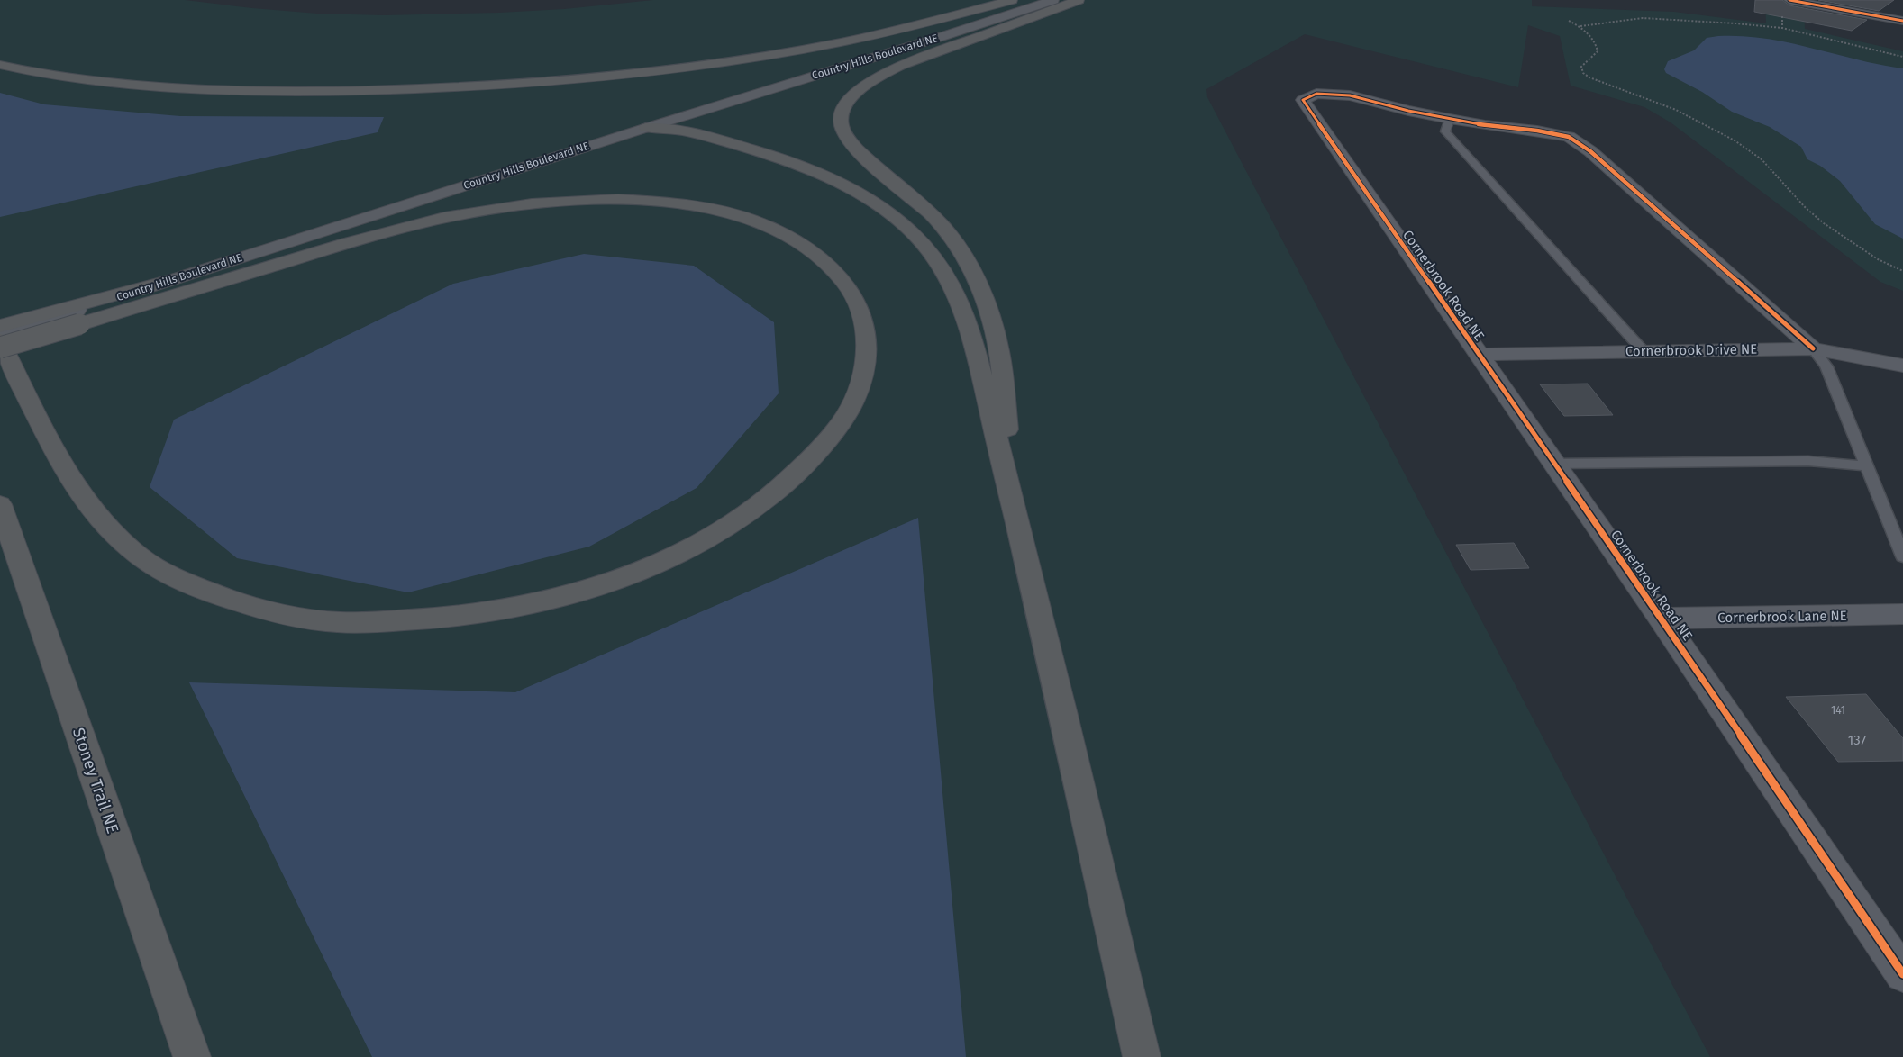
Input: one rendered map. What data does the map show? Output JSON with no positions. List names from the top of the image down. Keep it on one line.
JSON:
{"streets":{"highway":["Stoney Trail NE"],"main road":["Country Hills Boulevard NE"],"street":["Cornerbrook Road NE","Cornerbrook Drive NE","Cornerbrook Lane NE"]},"crossings":[["Cornerbrook Road NE","Cornerbrook Drive NE"],["Cornerbrook Road NE","Cornerbrook Lane NE"]],"house_numbers":["141","137"]}
